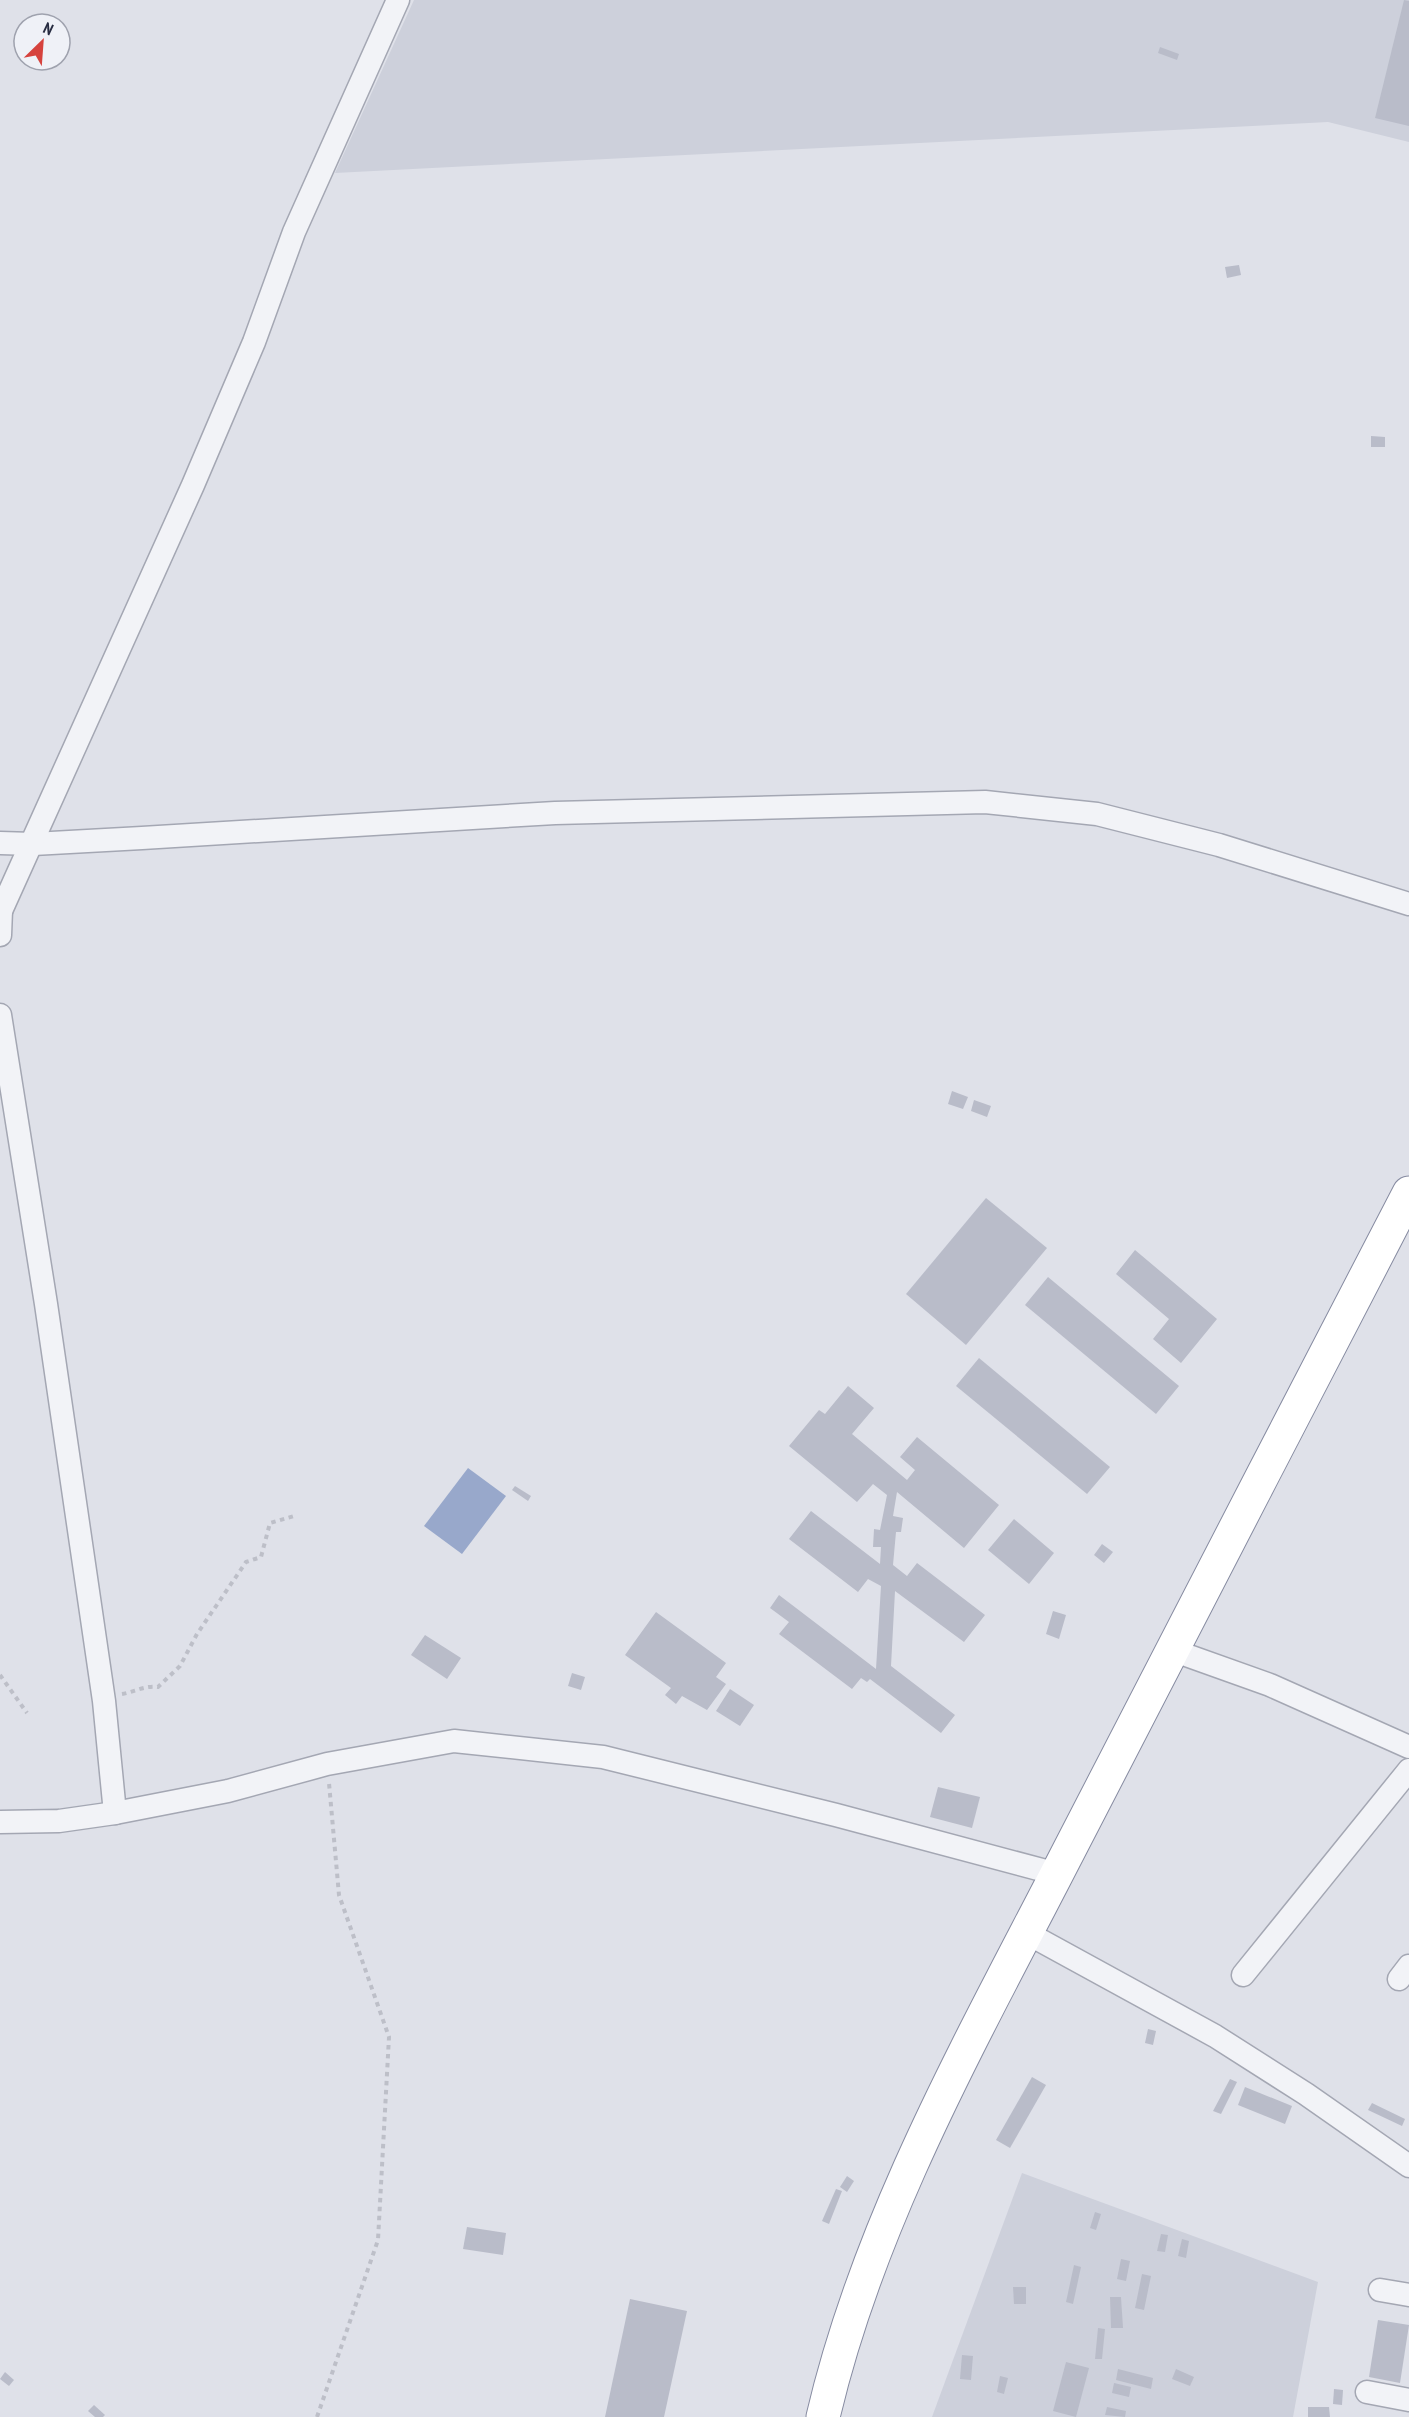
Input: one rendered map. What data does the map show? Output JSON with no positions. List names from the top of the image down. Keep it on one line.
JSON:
{"north":"top right"}
